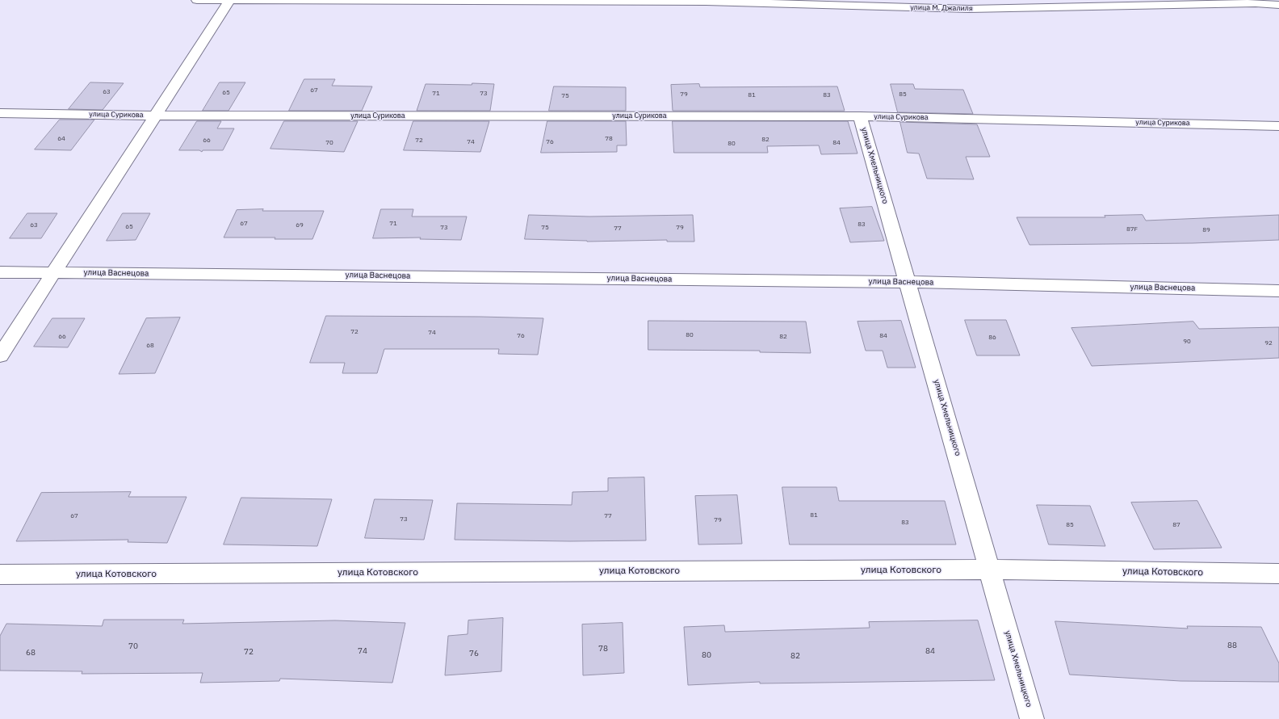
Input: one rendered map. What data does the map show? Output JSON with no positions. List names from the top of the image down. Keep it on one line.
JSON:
{"streets":{"street":["улица М. Джалиля","улица Сурикова","улица Хмельницкого","улица Васнецова","улица Котовского"]},"crossings":[["улица Сурикова","улица Хмельницкого"],["улица Хмельницкого","улица Васнецова"],["улица Хмельницкого","улица Котовского"]],"house_numbers":["67","63","65","71","73","79","85","81","83","75","64","78","82","66","72","74","76","70","84","80","67","71","83","63","69","65","73","75","79","77","87F","89","72","74","80","76","84","66","82","86","90","92","68","81","67","77","73","79","83","85","87","88","70","78","74","84","72","68","76","80","82"]}
